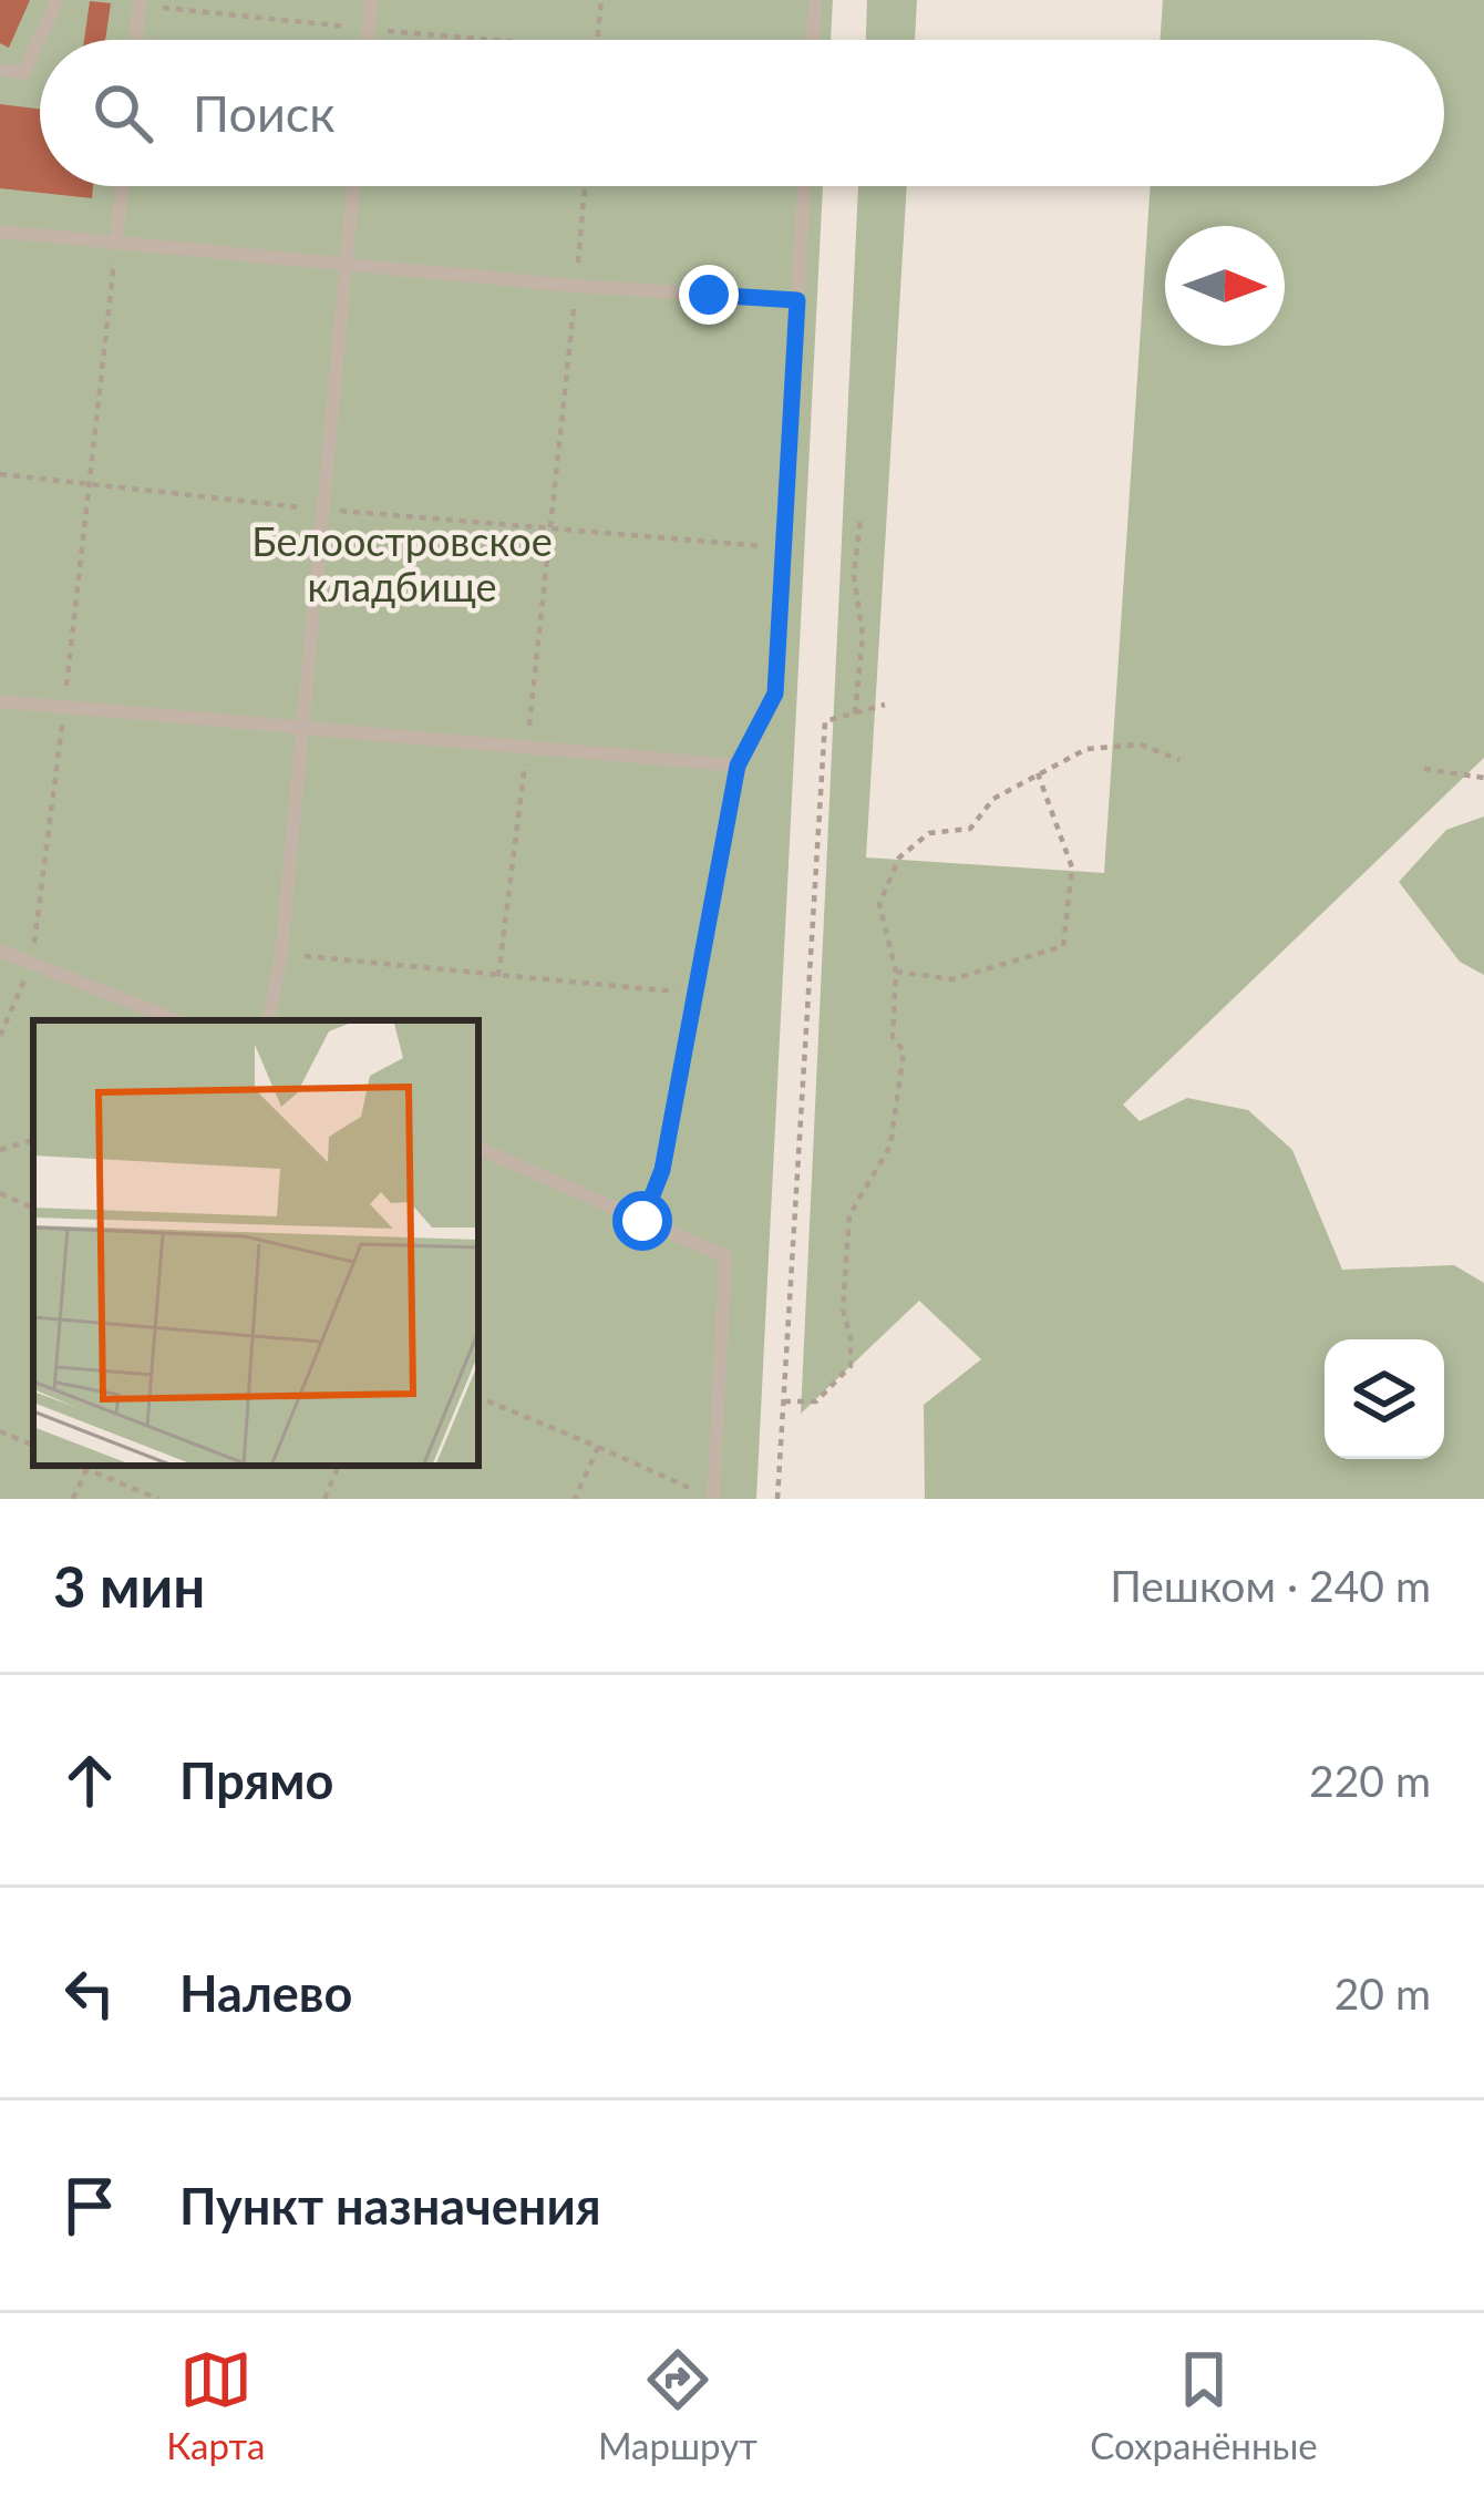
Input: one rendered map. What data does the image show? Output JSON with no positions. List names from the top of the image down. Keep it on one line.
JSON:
{"parks":["Белоостровское кладбище"],"north":"right","page":{"search":"Поиск","heading":["3 мин","Пешком · 240 m"],"list":[["Прямо","220 m"],["Налево","20 m"],"Пункт назначения"],"nav":["Карта","Маршрут","Сохранённые"]}}
